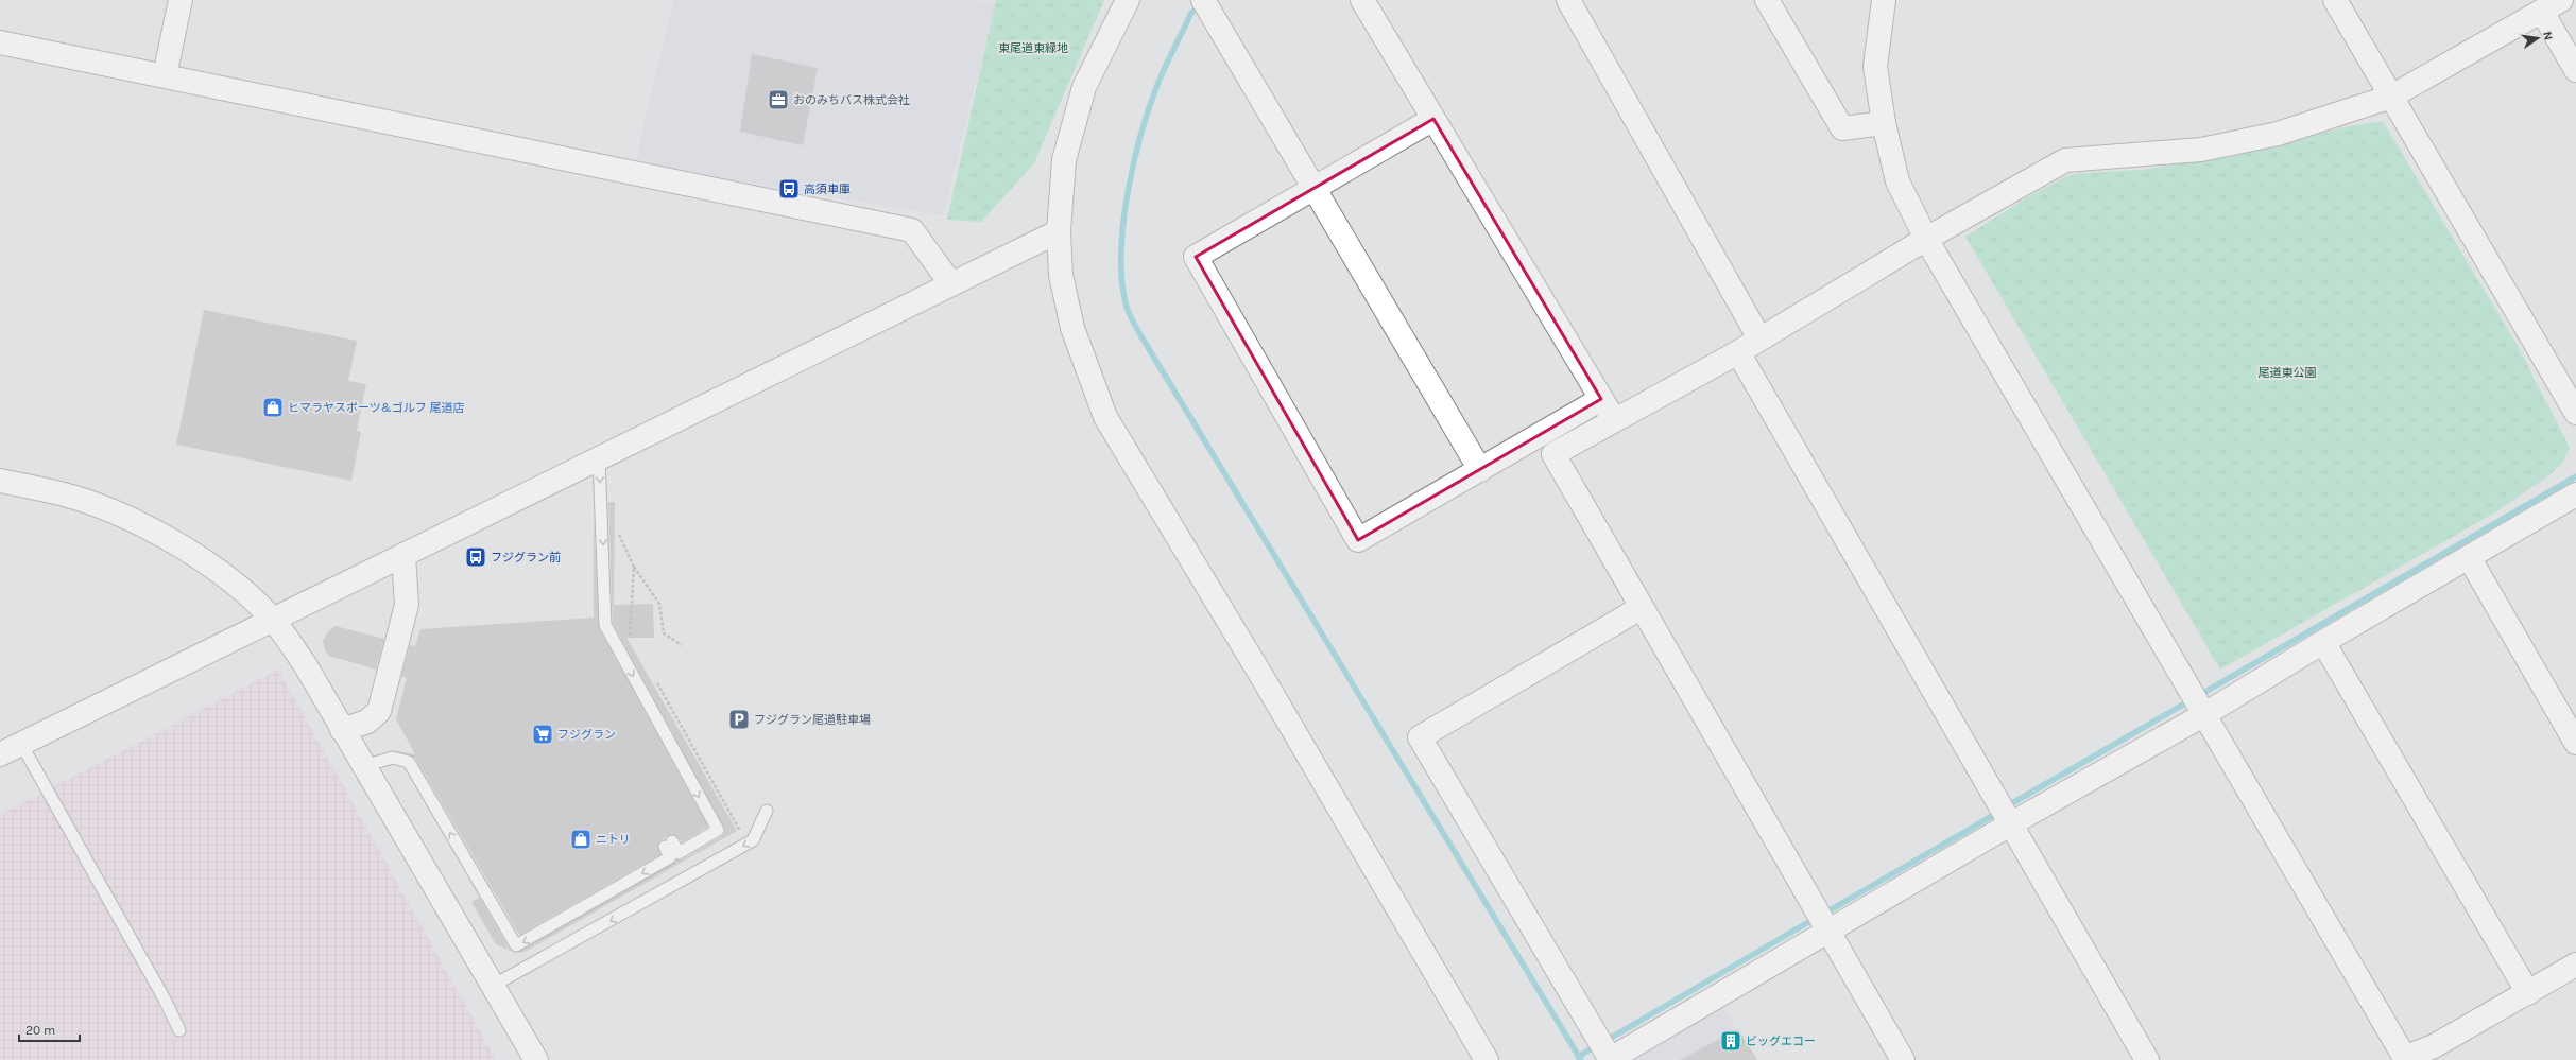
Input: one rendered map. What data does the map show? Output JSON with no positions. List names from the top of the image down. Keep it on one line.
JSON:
{"parks":["東尾道東緑地","尾道東公園"],"places":{"office":["おのみちバス株式会社"],"bus stop":["高須車庫","フジグラン前"],"shop":["ヒマラヤスポーツ&ゴルフ 尾道店","ニトリ"],"parking":["フジグラン尾道駐車場"],"supermarket":["フジグラン"],"building":["ビッグエコー"]},"scale_bar":"20 m","north":"right"}
